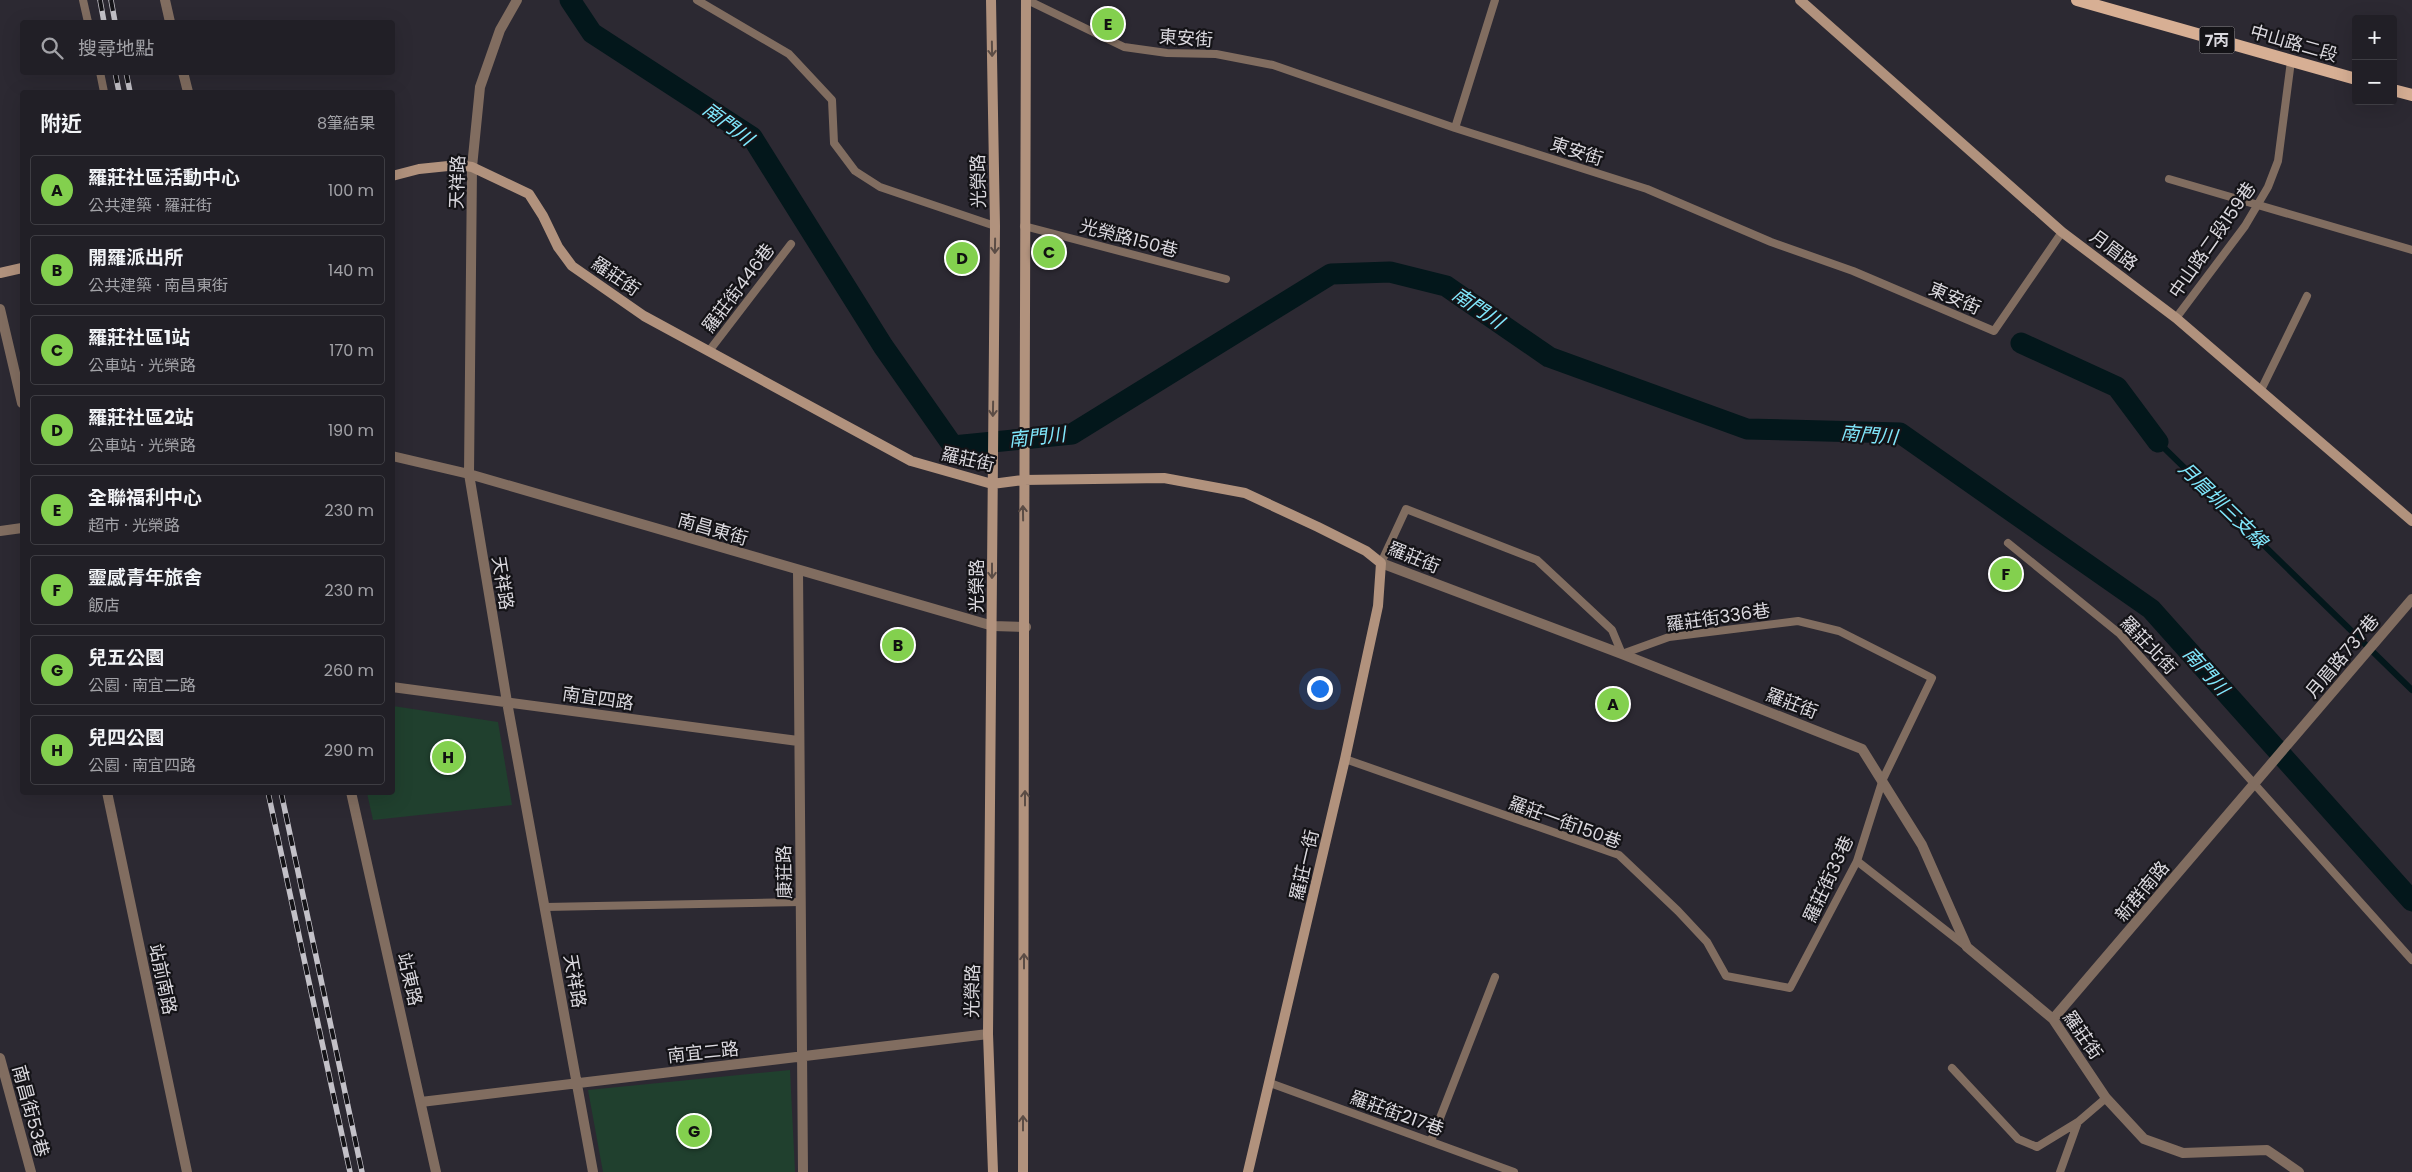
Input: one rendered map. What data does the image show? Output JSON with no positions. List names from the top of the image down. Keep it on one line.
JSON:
{"streets":{"main road":["7丙","中山路二段"],"street":["光榮路","天祥路","月眉路","羅莊街","南昌東街","月眉路737巷","南宜四路","羅莊一街","康莊路","新群南路","站前南路","站東路","南宜二路","南昌街53巷"],"lane":["東安街","光榮路150巷","中山路二段159巷","羅莊街446巷","羅莊街336巷","羅莊北街","羅莊一街150巷","羅莊街33巷","羅莊街217巷"]},"crossings":[["東安街","月眉路"],["中山路二段","中山路二段159巷"],["光榮路","羅莊街"],["光榮路","南昌東街"],["光榮路","南宜二路"],["天祥路","羅莊街"],["天祥路","南昌東街"],["天祥路","南宜四路"],["天祥路","南宜二路"],["中山路二段159巷","月眉路"],["羅莊街","羅莊街446巷"],["羅莊街","羅莊街336巷"],["羅莊街","羅莊一街"],["羅莊街","羅莊街33巷"],["羅莊街","新群南路"],["南昌東街","康莊路"],["羅莊街336巷","羅莊街33巷"],["羅莊北街","新群南路"],["月眉路737巷","新群南路"],["南宜四路","康莊路"],["羅莊一街150巷","羅莊一街"],["羅莊一街150巷","羅莊街33巷"],["羅莊一街","羅莊街217巷"],["康莊路","南宜二路"],["站東路","南宜二路"]],"water":["南門川","月眉圳三支線"],"page":{"pins":["E","C","D","F","B","A","H","G"],"map_buttons":["+","−"],"search":"搜尋地點","heading":["附近","8筆結果"],"list":[{"mark":"A","name":"羅莊社區活動中心","note":"公共建築 · 羅莊街","value":"100 m"},{"mark":"B","name":"開羅派出所","note":"公共建築 · 南昌東街","value":"140 m"},{"mark":"C","name":"羅莊社區1站","note":"公車站 · 光榮路","value":"170 m"},{"mark":"D","name":"羅莊社區2站","note":"公車站 · 光榮路","value":"190 m"},{"mark":"E","name":"全聯福利中心","note":"超市 · 光榮路","value":"230 m"},{"mark":"F","name":"靈感青年旅舍","note":"飯店","value":"230 m"},{"mark":"G","name":"兒五公園","note":"公園 · 南宜二路","value":"260 m"},{"mark":"H","name":"兒四公園","note":"公園 · 南宜四路","value":"290 m"}]}}
